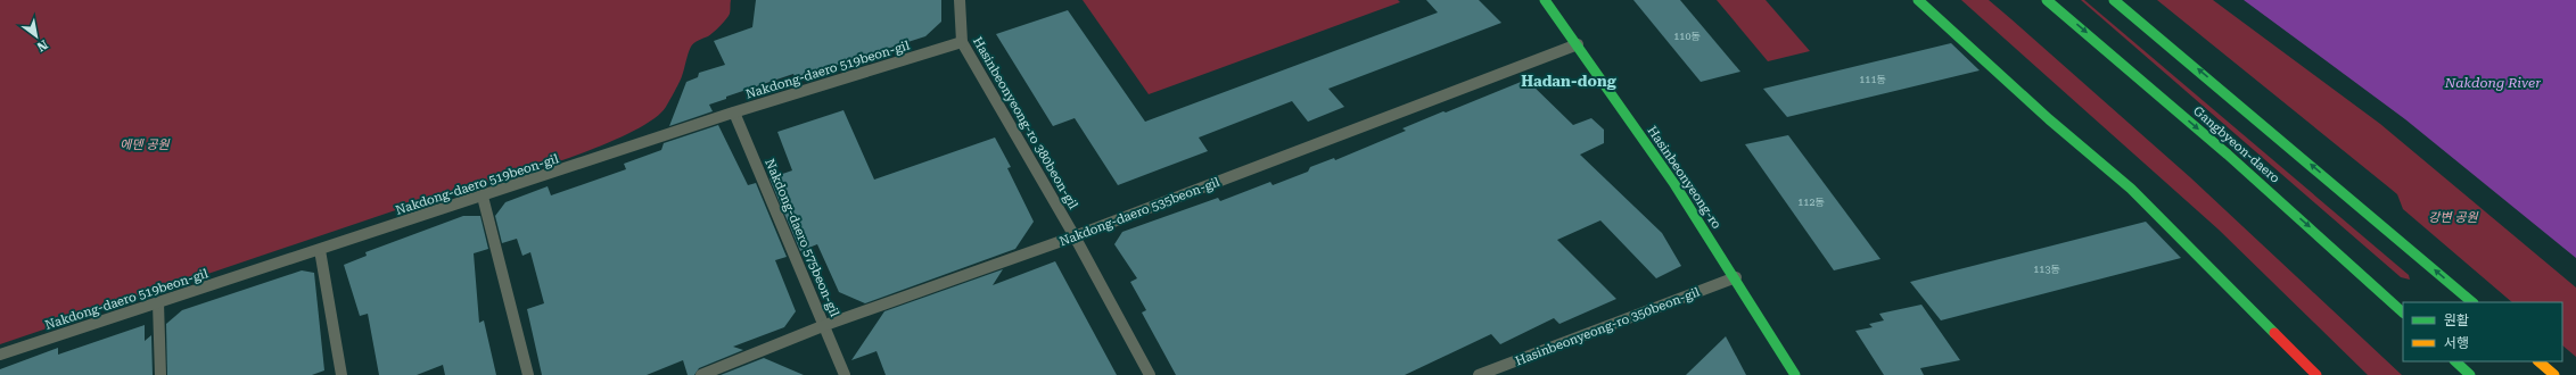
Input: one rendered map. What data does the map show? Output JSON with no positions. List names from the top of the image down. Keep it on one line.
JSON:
{"streets":{"street":["Gangbyeon-daero","Hasinbeonyeong-ro"],"lane":["Nakdong-daero 519beon-gil","Hasinbeonyeong-ro 380beon-gil","Nakdong-daero 535beon-gil","Nakdong-daero 575beon-gil","Hasinbeonyeong-ro 350beon-gil"]},"crossings":[["Nakdong-daero 519beon-gil","Hasinbeonyeong-ro 380beon-gil"],["Nakdong-daero 519beon-gil","Nakdong-daero 575beon-gil"],["Hasinbeonyeong-ro 380beon-gil","Nakdong-daero 535beon-gil"],["Hasinbeonyeong-ro","Nakdong-daero 535beon-gil"],["Hasinbeonyeong-ro","Hasinbeonyeong-ro 350beon-gil"],["Nakdong-daero 535beon-gil","Nakdong-daero 575beon-gil"]],"districts":["Hadan-dong"],"water":["Nakdong River"],"parks":["에덴 공원","강변 공원"],"house_numbers":["110동","111동","112동","113동"],"legend":["원활","서행"],"north":"bottom right"}
